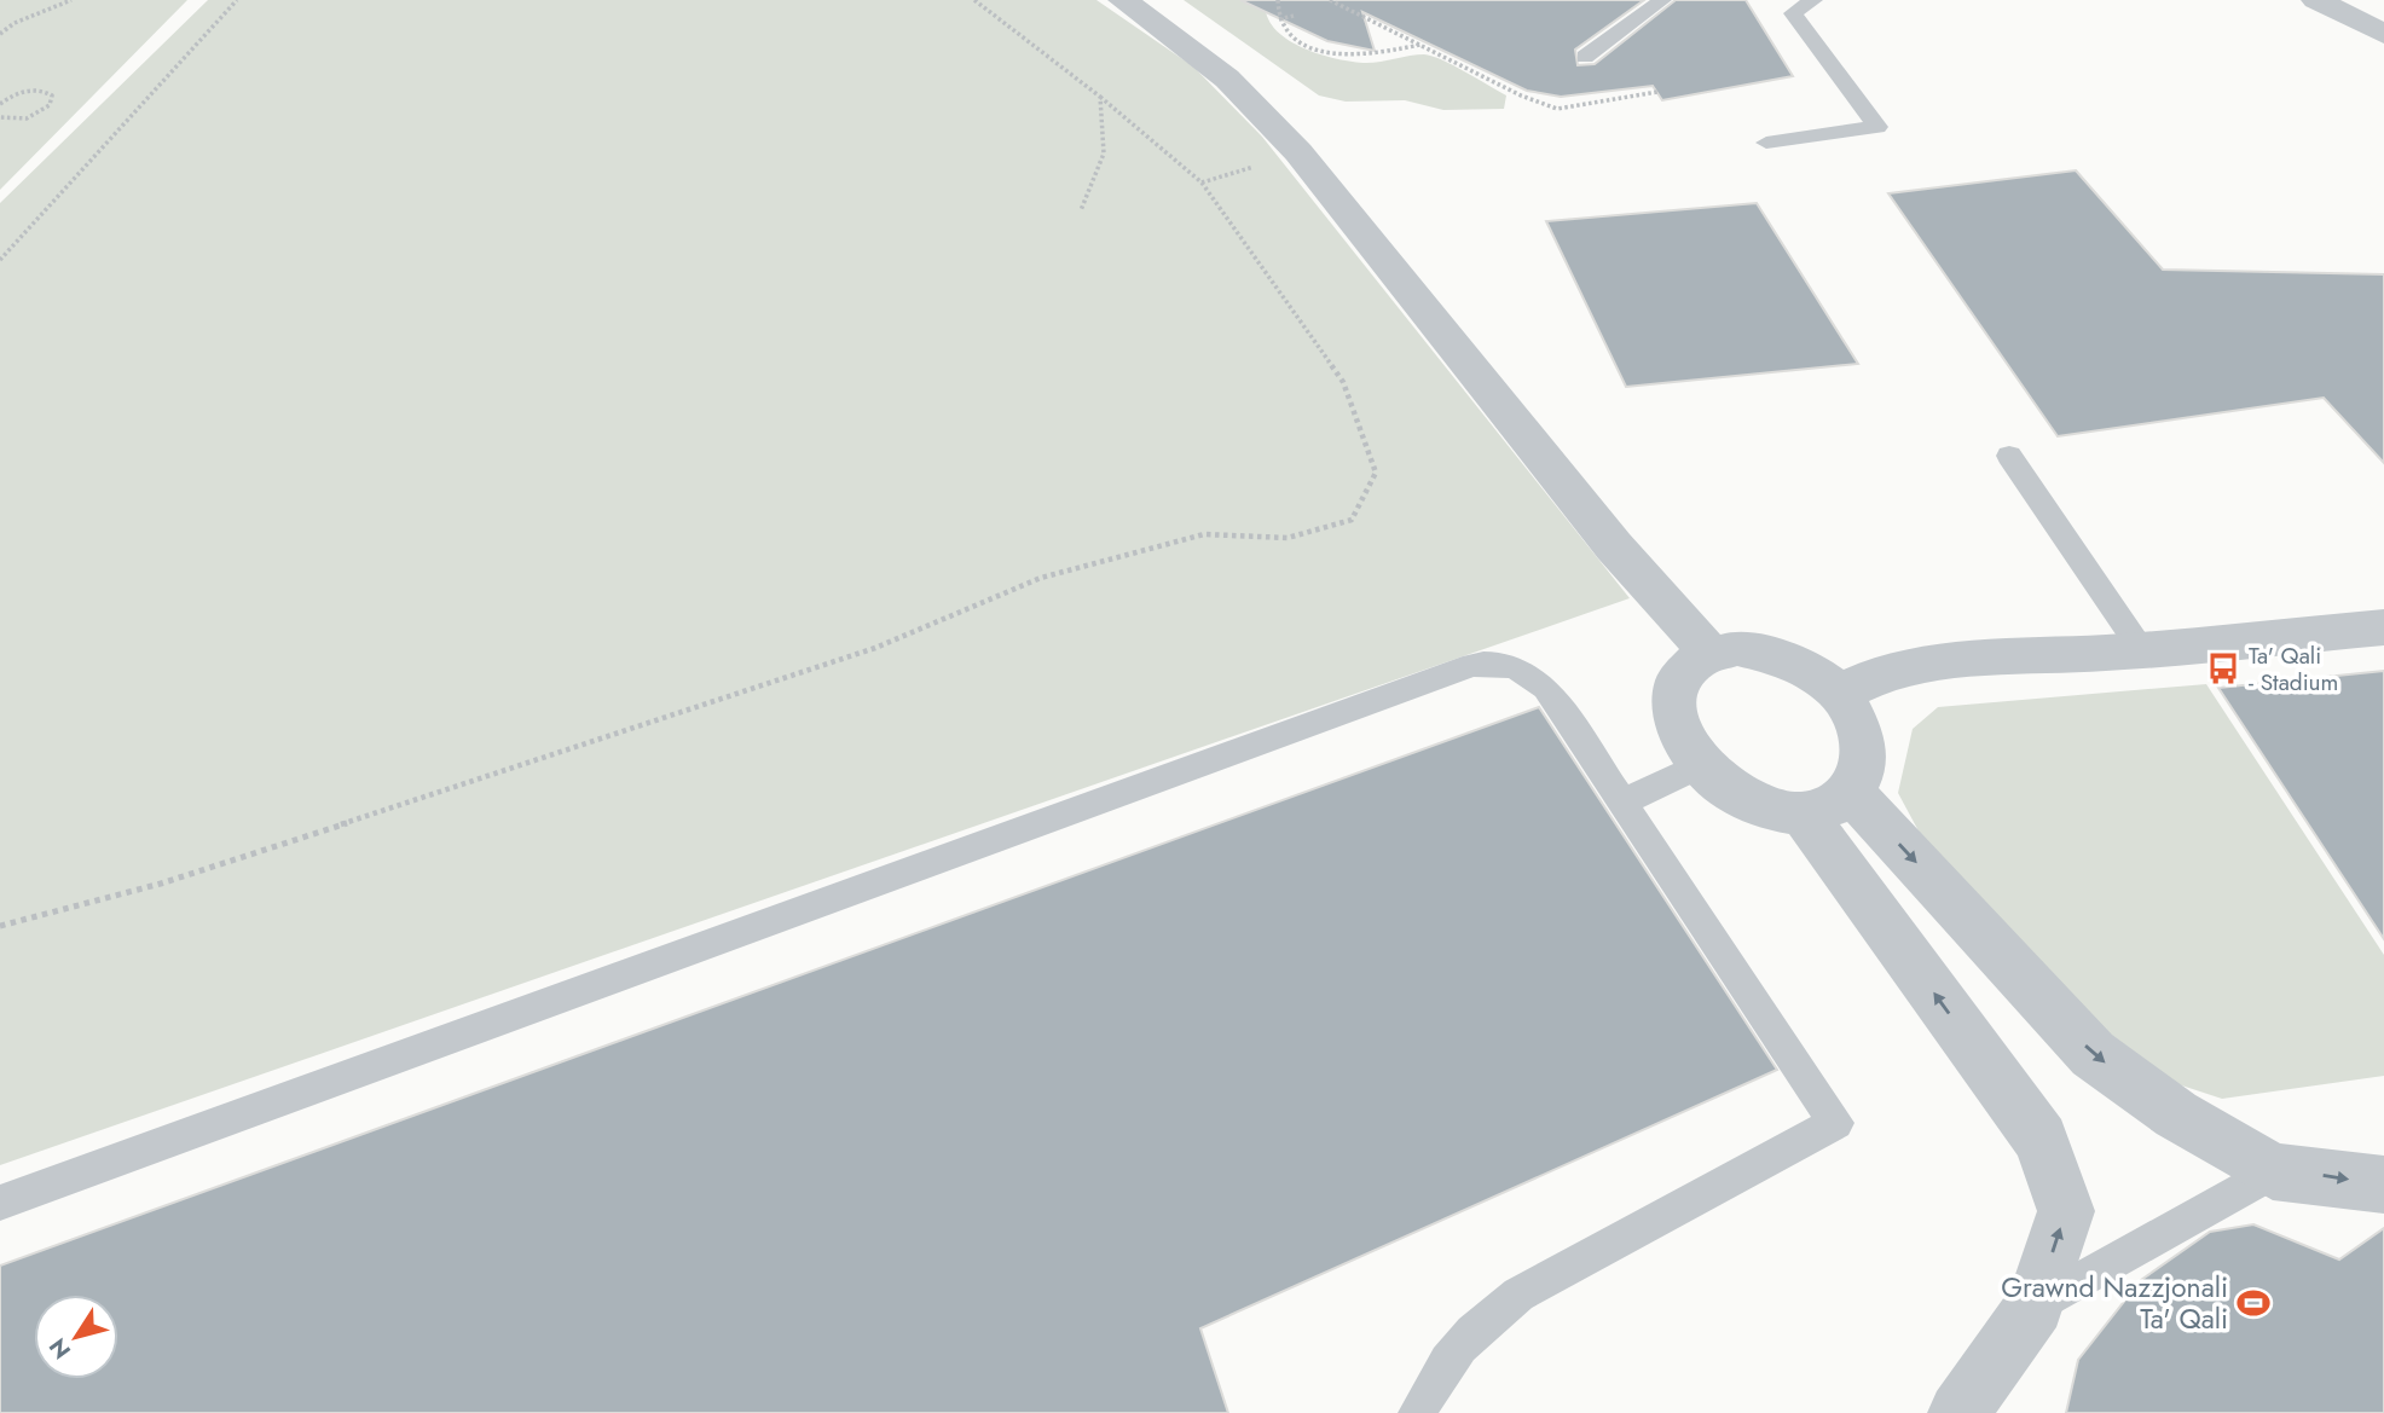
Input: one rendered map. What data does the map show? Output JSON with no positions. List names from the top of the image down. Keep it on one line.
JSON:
{"places":{"bus stop":["Ta' Qali - Stadium"],"sports":["Grawnd Nazzjonali Ta' Qali"]},"north":"bottom left"}
